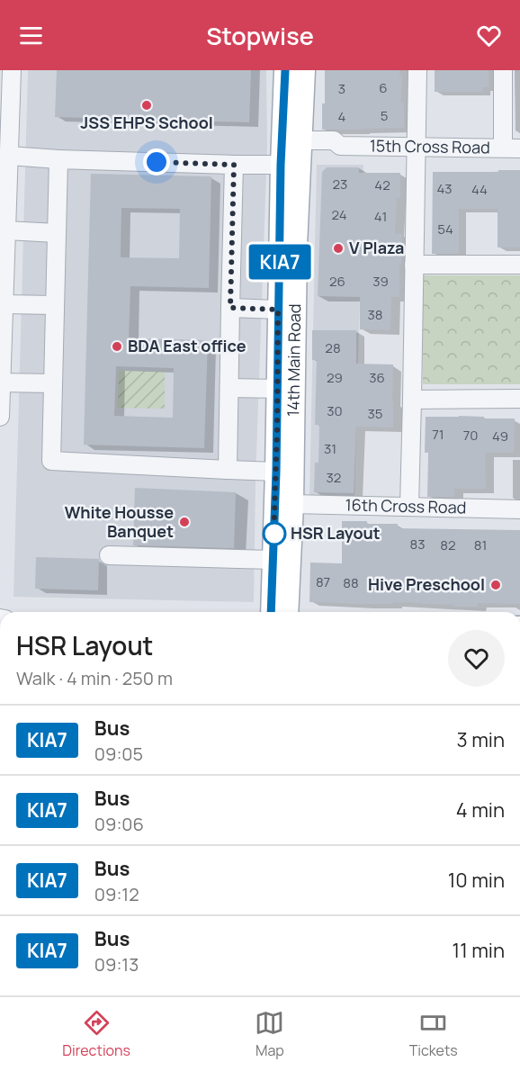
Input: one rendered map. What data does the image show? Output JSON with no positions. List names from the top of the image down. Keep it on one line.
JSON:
{"streets":{"main road":["14th Main Road"],"street":["15th Cross Road","16th Cross Road"]},"crossings":[["15th Cross Road","14th Main Road"],["14th Main Road","16th Cross Road"]],"places":["JSS EHPS School","V Plaza","BDA East office","White Housse Banquet","HSR Layout","Hive Preschool"],"lines":["bus line KIA7"],"house_numbers":["6","3","5","4","23","42","43","44","24","41","54","26","39","38","28","29","36","30","35","71","70","49","31","32","83","82","81","87","88"],"page":{"header":"Stopwise","on_map":"KIA7","heading":["HSR Layout","Walk · 4 min · 250 m"],"list":[{"mark":"KIA7","name":"Bus","note":"09:05","value":"3 min"},{"mark":"KIA7","name":"Bus","note":"09:06","value":"4 min"},{"mark":"KIA7","name":"Bus","note":"09:12","value":"10 min"},{"mark":"KIA7","name":"Bus","note":"09:13","value":"11 min"}],"tabs":["Directions","Map","Tickets"]}}
